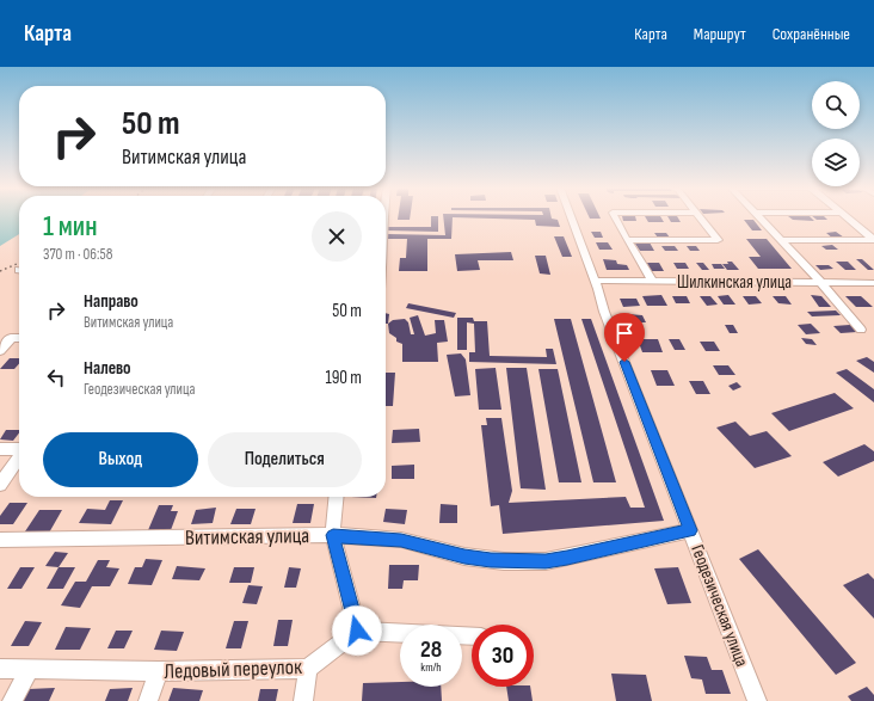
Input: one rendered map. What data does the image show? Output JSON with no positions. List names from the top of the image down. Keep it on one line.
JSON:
{"streets":{"street":["Шилкинская улица","Витимская улица","Геодезическая улица","Ледовый переулок"]},"crossings":[["Шилкинская улица","Геодезическая улица"],["Витимская улица","Геодезическая улица"]],"page":{"header":"Карта","nav":["Карта","Маршрут","Сохранённые"],"turn":["50 m","Витимская улица"],"heading":["1 мин","370 m · 06:58"],"list":[{"name":"Направо","note":"Витимская улица","value":"50 m"},{"name":"Налево","note":"Геодезическая улица","value":"190 m"}],"buttons":["Выход","Поделиться"],"speed":"28 km/h","limit":"30"}}
